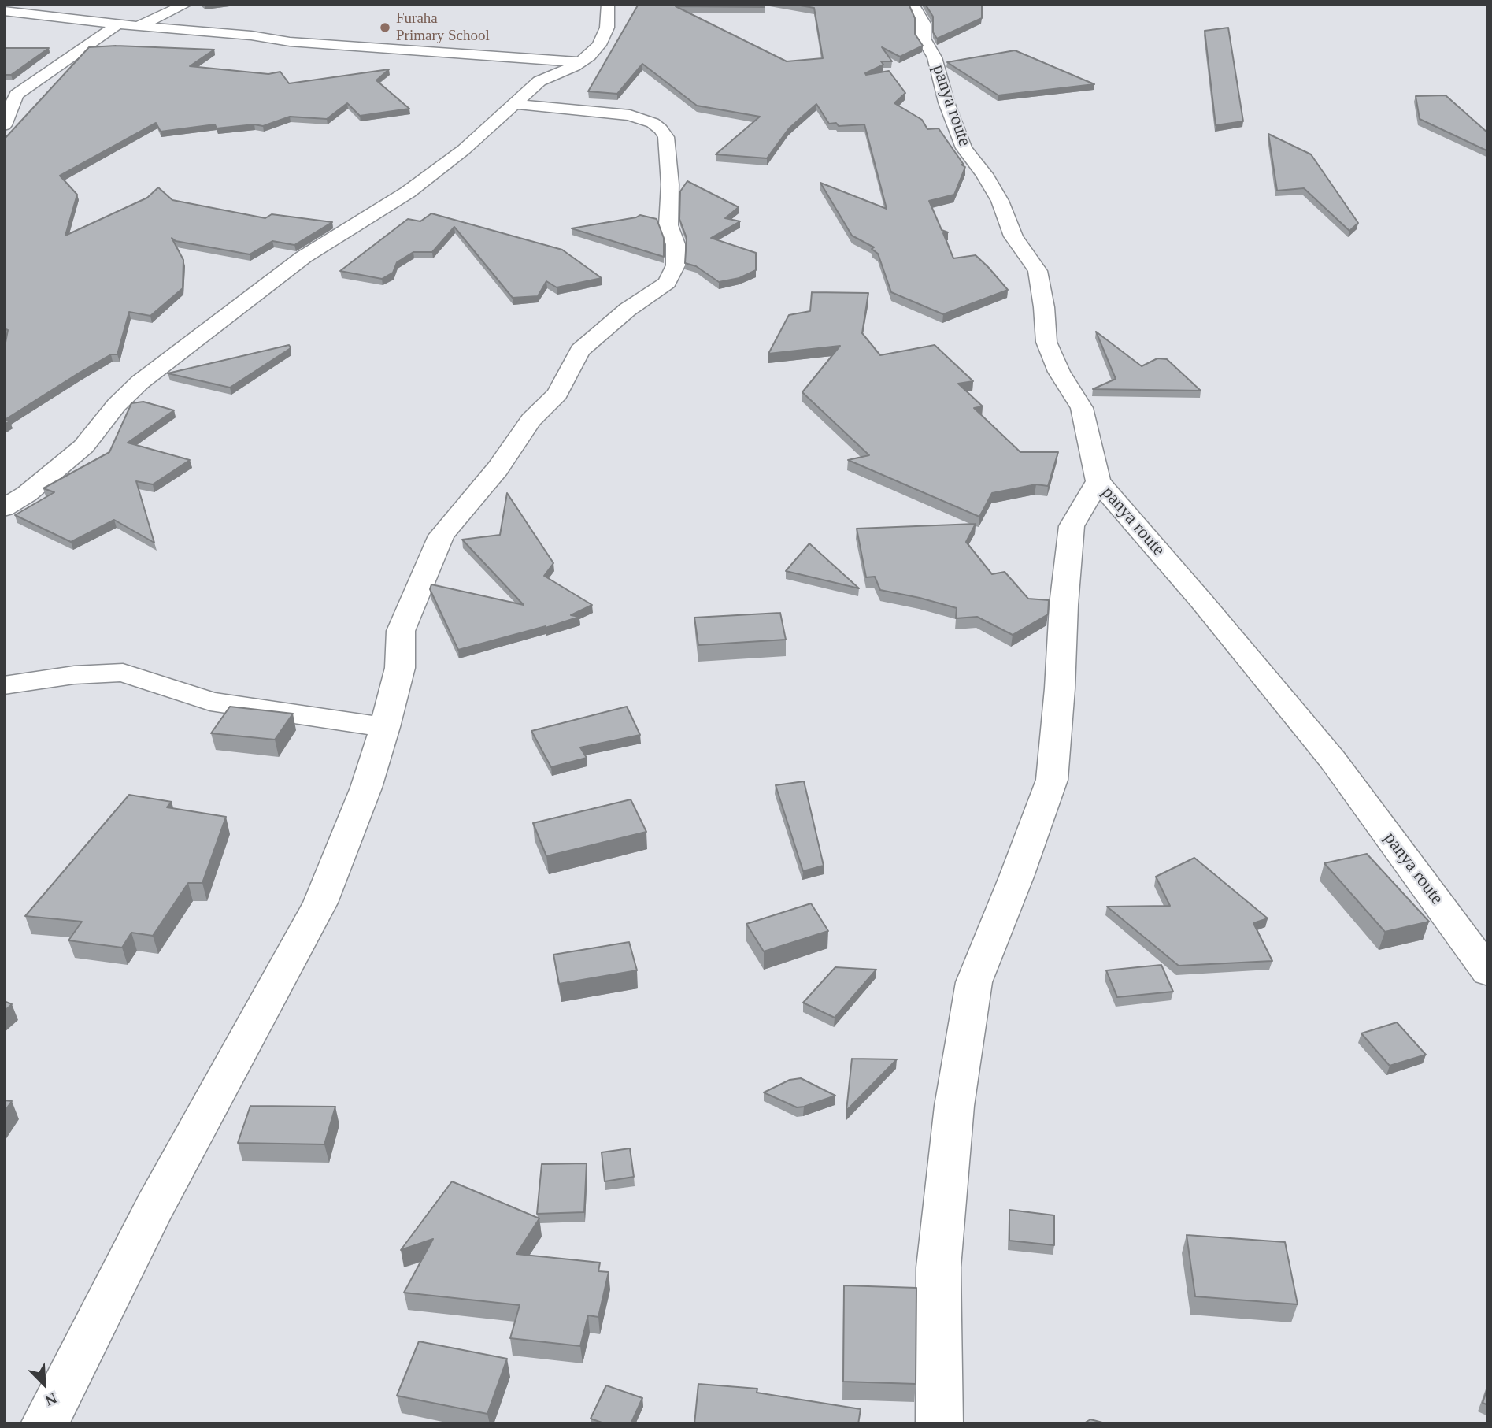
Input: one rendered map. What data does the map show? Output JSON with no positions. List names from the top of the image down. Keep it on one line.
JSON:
{"streets":{"street":["panya route"]},"places":["Furaha Primary School"],"north":"bottom right"}
